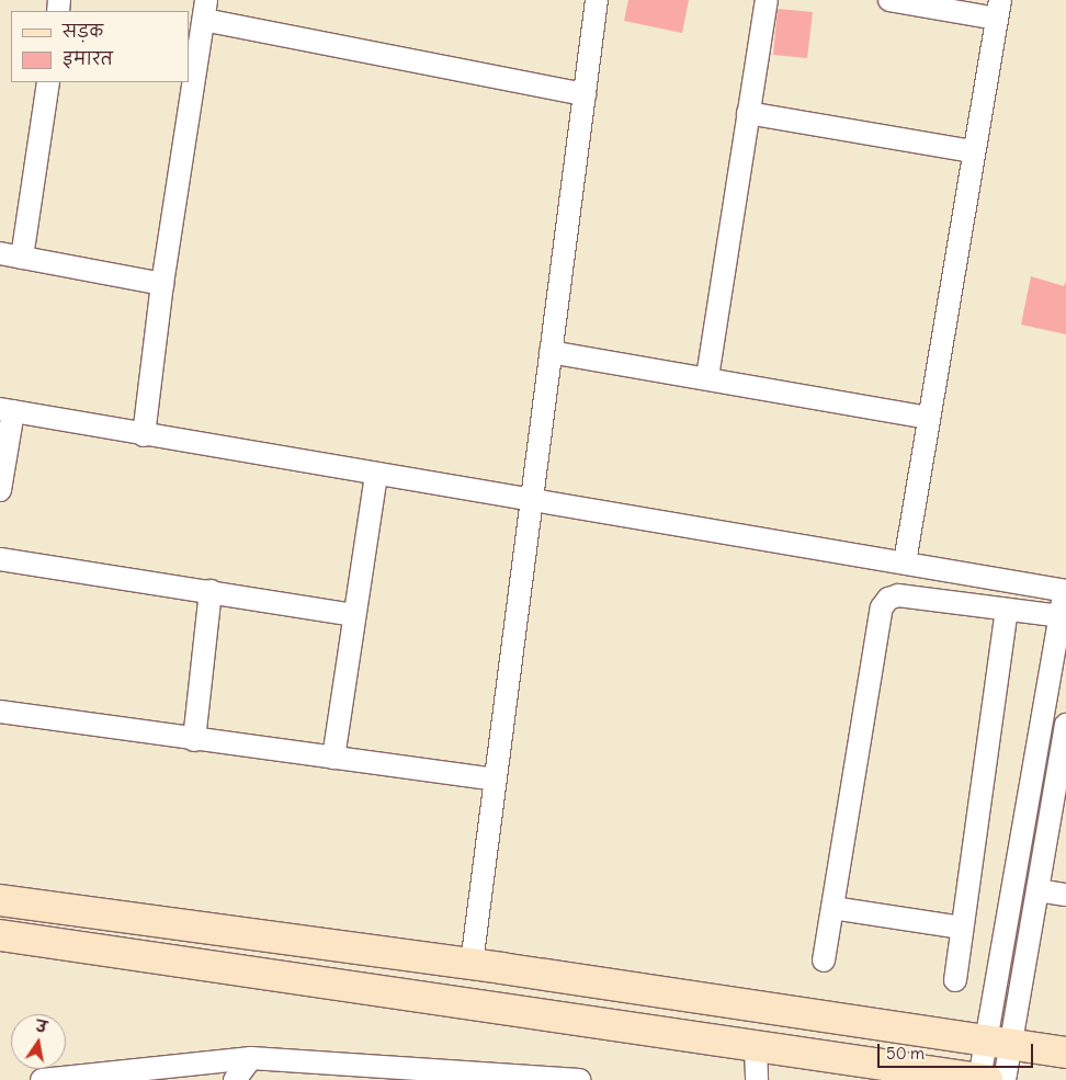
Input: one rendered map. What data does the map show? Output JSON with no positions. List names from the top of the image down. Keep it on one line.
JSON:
{"legend":["सड़क","इमारत"],"scale_bar":"50 m","north":"top"}
